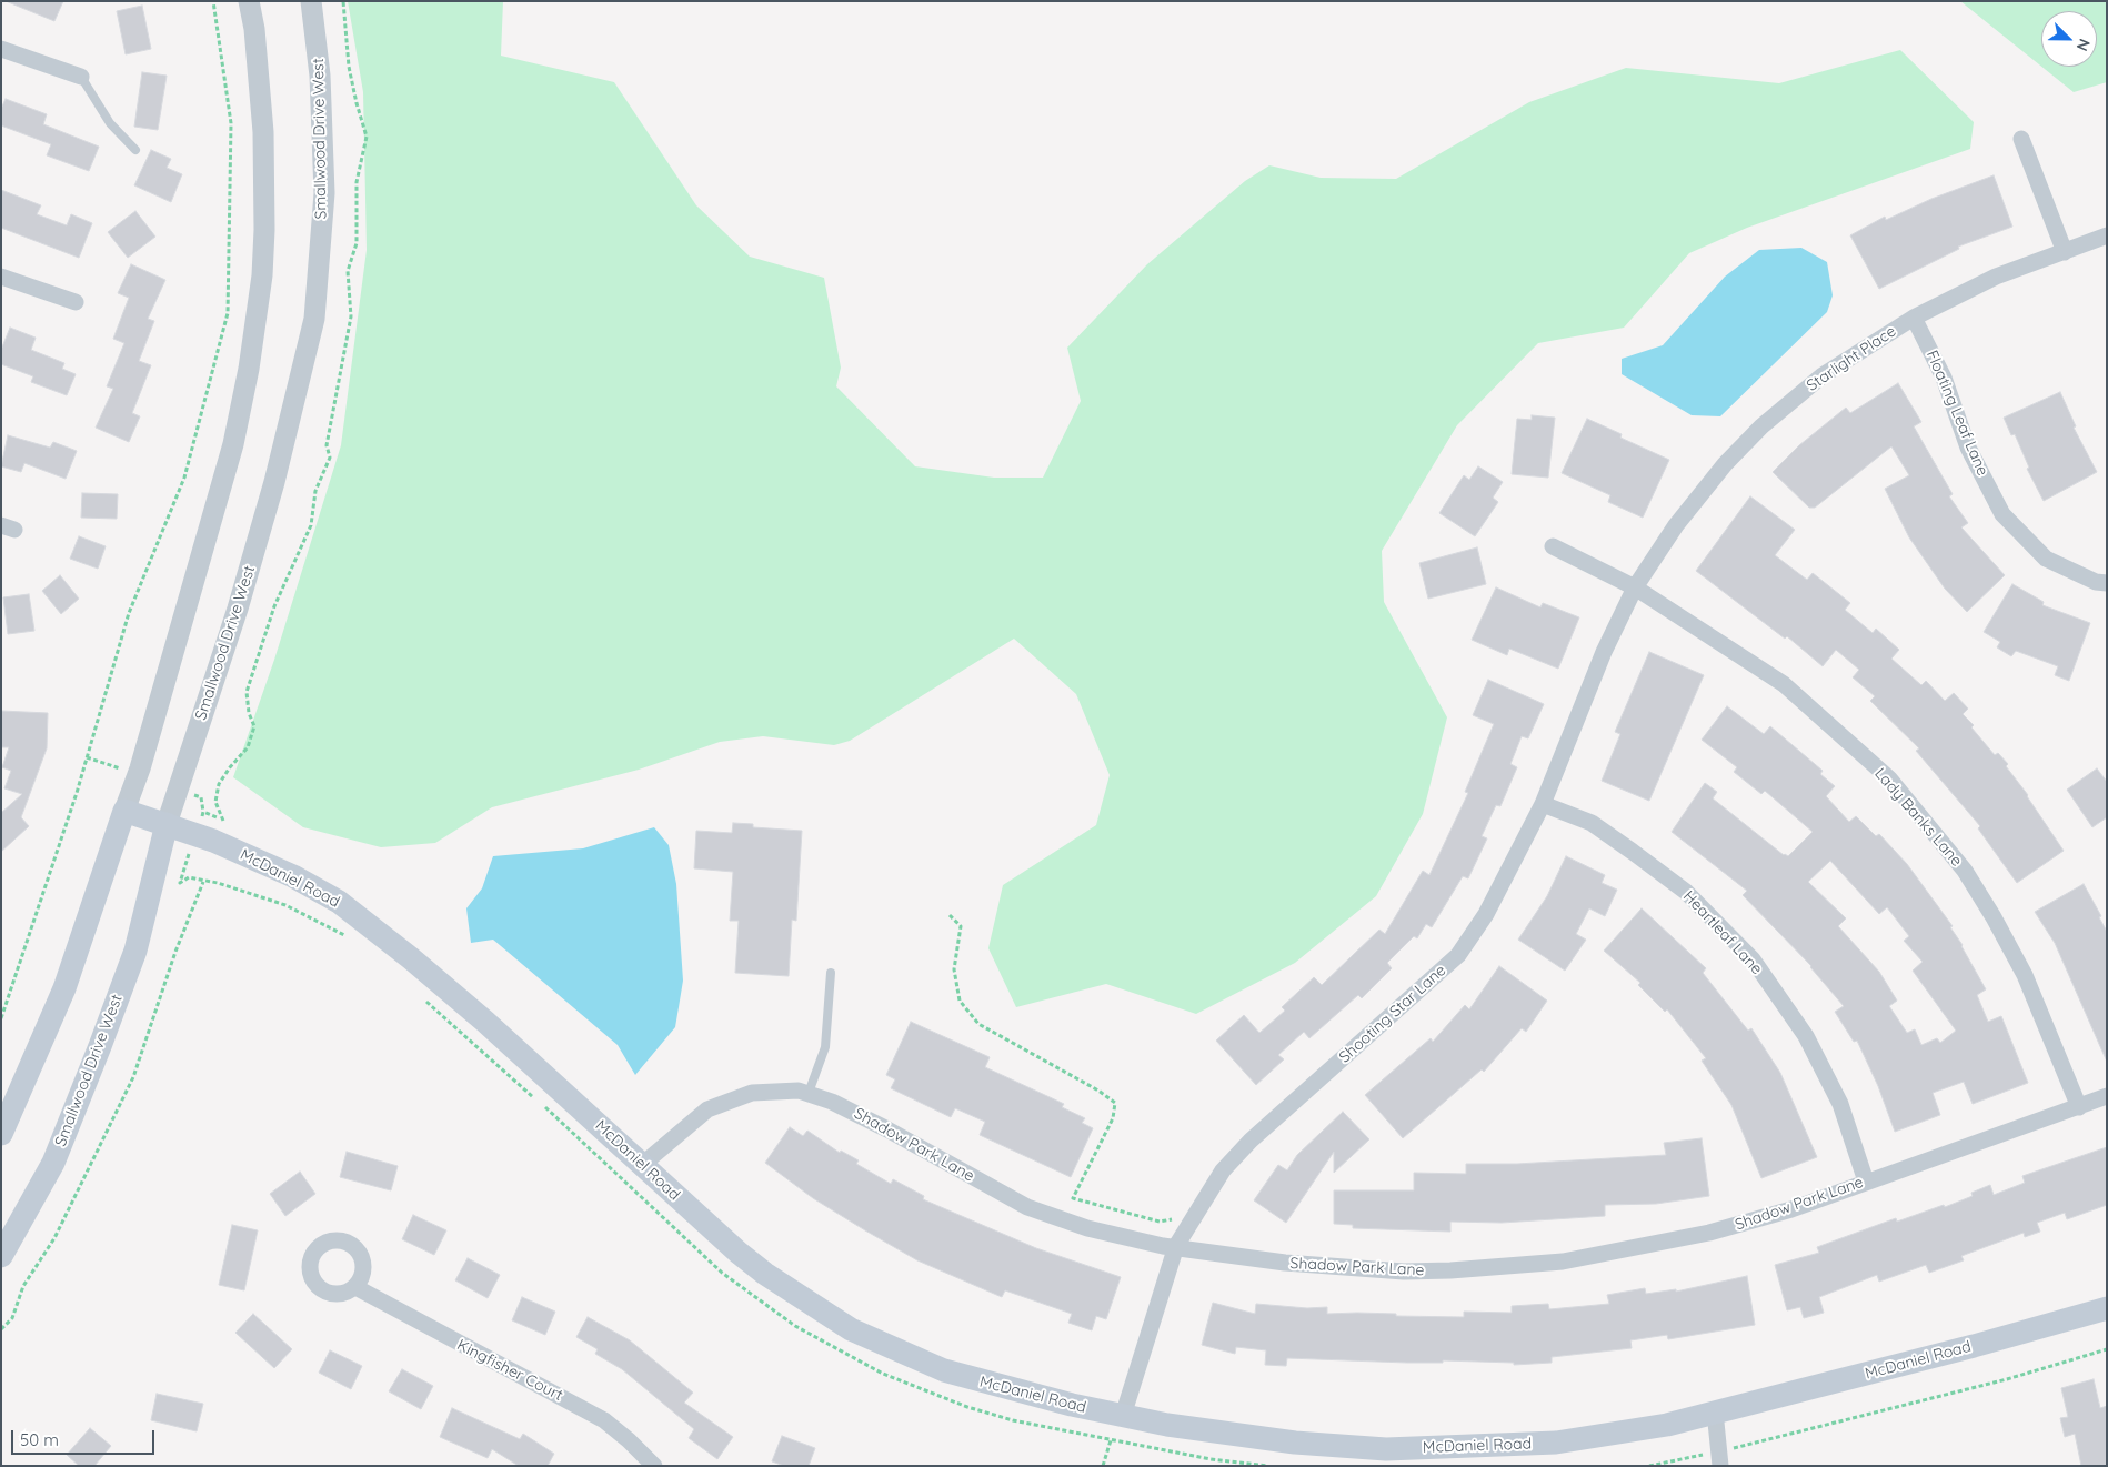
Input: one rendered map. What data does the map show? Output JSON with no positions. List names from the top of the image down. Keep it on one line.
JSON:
{"streets":{"main road":["Smallwood Drive West","McDaniel Road"],"street":["Starlight Place","Floating Leaf Lane","Lady Banks Lane","Heartleaf Lane","Shooting Star Lane","Shadow Park Lane","Kingfisher Court"]},"crossings":[["Smallwood Drive West","McDaniel Road"],["Starlight Place","Floating Leaf Lane"],["Starlight Place","Lady Banks Lane"],["Starlight Place","Shooting Star Lane"],["Lady Banks Lane","Shooting Star Lane"],["Lady Banks Lane","Shadow Park Lane"],["McDaniel Road","Shooting Star Lane"],["McDaniel Road","Shadow Park Lane"],["Heartleaf Lane","Shooting Star Lane"],["Heartleaf Lane","Shadow Park Lane"],["Shooting Star Lane","Shadow Park Lane"]],"scale_bar":"50 m","north":"bottom right"}
